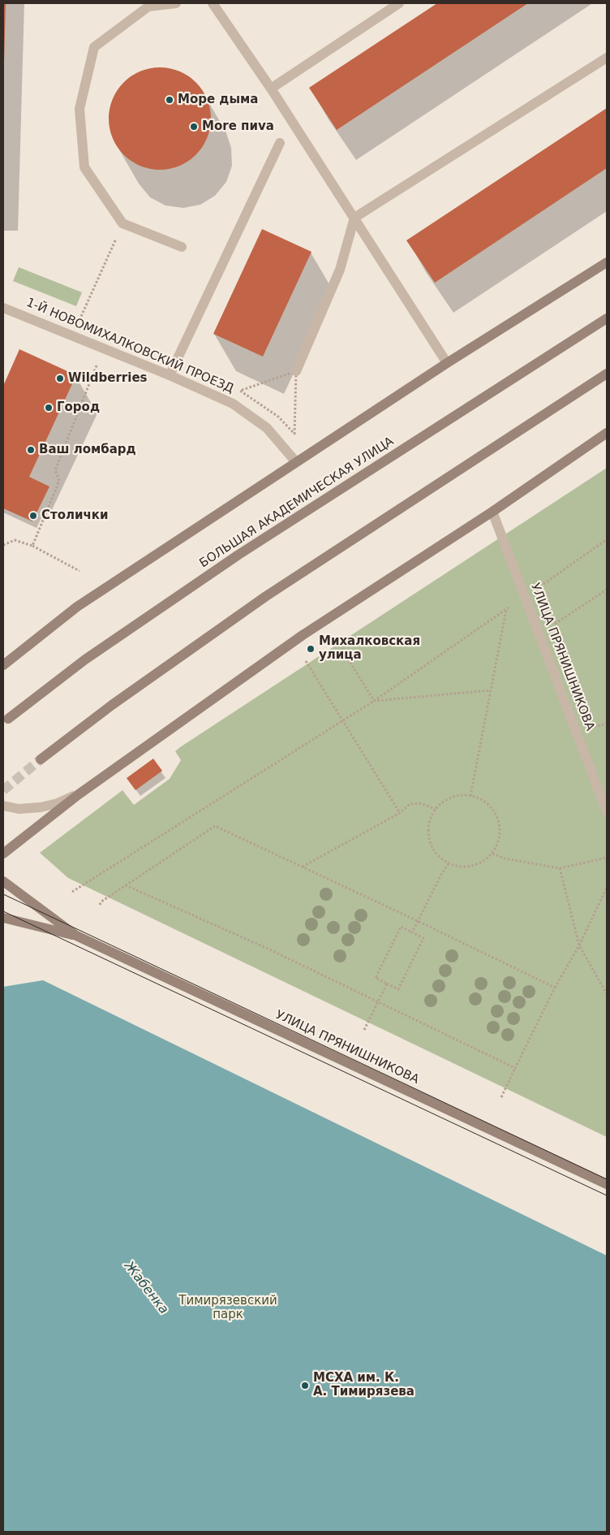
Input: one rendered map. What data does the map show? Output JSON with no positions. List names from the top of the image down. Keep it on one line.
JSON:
{"streets":{"main road":["БОЛЬШАЯ АКАДЕМИЧЕСКАЯ УЛИЦА","УЛИЦА ПРЯНИШНИКОВА"],"street":["1-Й НОВОМИХАЛКОВСКИЙ ПРОЕЗД"]},"water":["Жабенка"],"parks":["Тимирязевский парк"],"places":["Море дыма","More пиva","Wildberries","Город","Ваш ломбард","Столички","Михалковская улица","МСХА им. К. А. Тимирязева"]}
